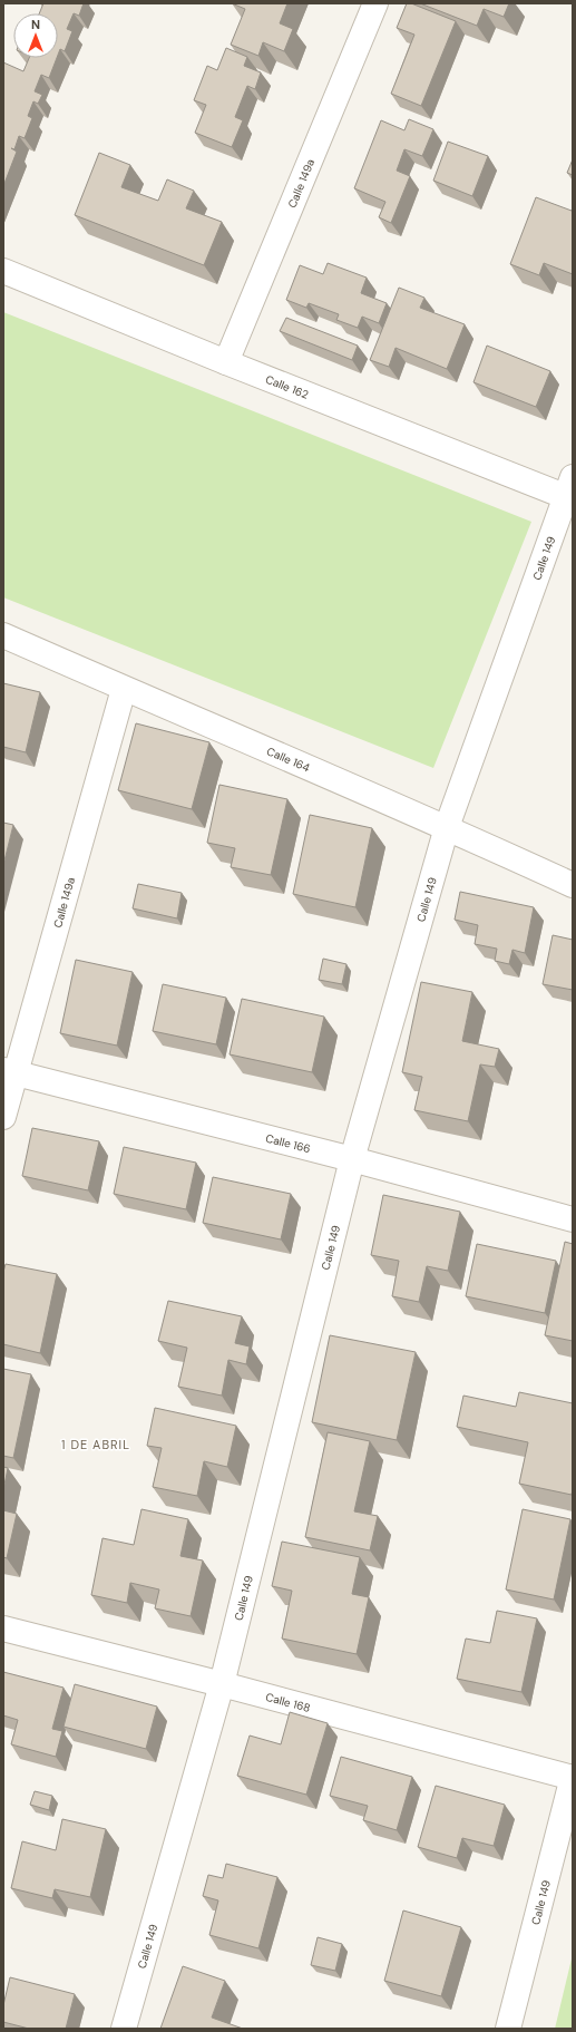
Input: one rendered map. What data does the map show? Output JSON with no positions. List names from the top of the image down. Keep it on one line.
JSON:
{"streets":{"street":["Calle 149a","Calle 162","Calle 149","Calle 164","Calle 166","Calle 168"]},"crossings":[["Calle 149a","Calle 162"],["Calle 149a","Calle 164"],["Calle 149a","Calle 166"],["Calle 162","Calle 149"],["Calle 149","Calle 164"],["Calle 149","Calle 166"],["Calle 149","Calle 168"]],"districts":["1 DE ABRIL"],"north":"top"}
